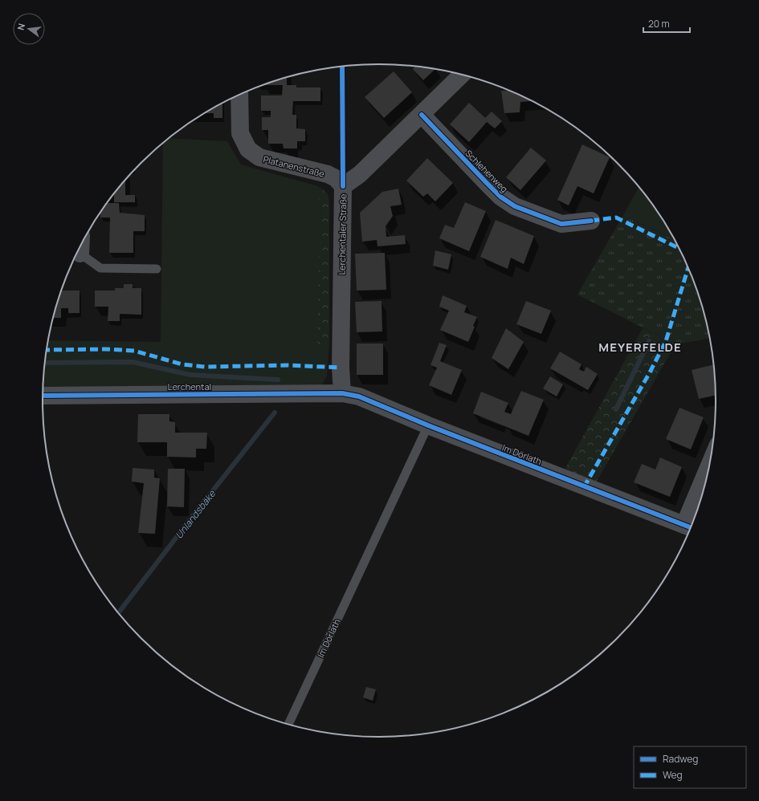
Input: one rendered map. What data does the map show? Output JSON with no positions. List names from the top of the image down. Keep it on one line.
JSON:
{"streets":{"street":["Platanenstraße","Schlehenweg","Lerchentaler Straße","Lerchental","Im Dörlath"]},"crossings":[["Platanenstraße","Lerchentaler Straße"],["Schlehenweg","Lerchentaler Straße"],["Lerchentaler Straße","Lerchental"],["Lerchentaler Straße","Im Dörlath"],["Lerchental","Im Dörlath"]],"districts":["MEYERFELDE"],"water":["Unlandsbäke"],"legend":["Radweg","Weg"],"scale_bar":"20 m","north":"left"}
